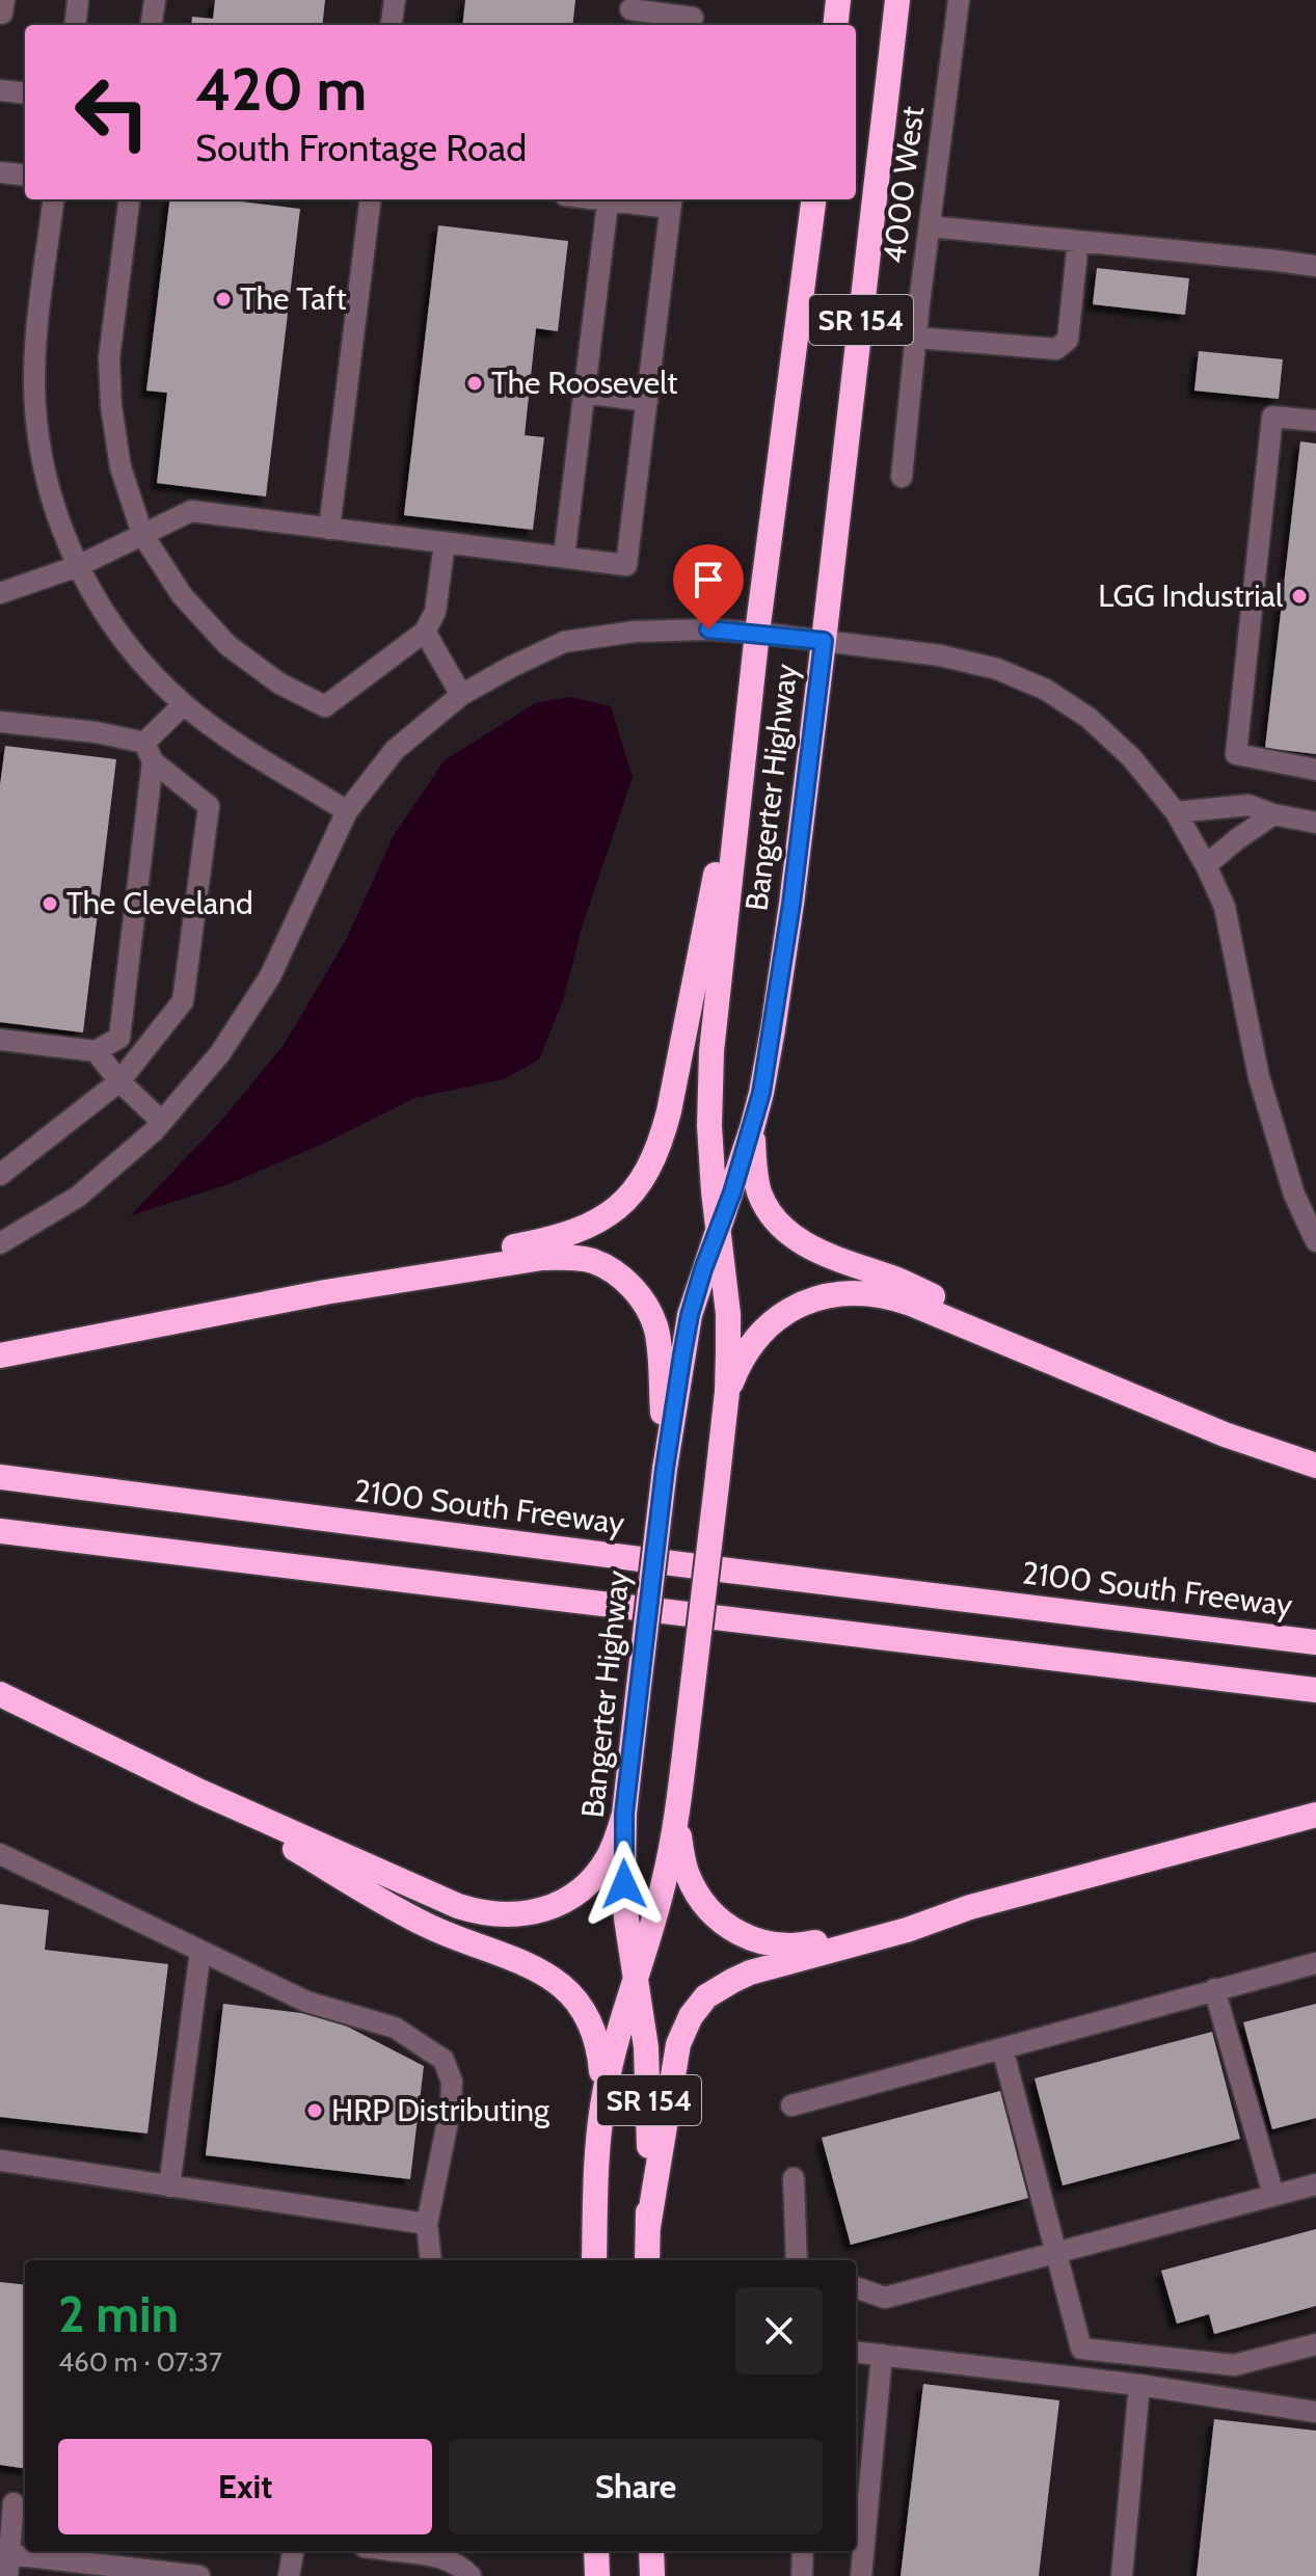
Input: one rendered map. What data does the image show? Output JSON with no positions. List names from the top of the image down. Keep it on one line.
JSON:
{"streets":{"highway":["SR 154","Bangerter Highway","2100 South Freeway"],"street":["4000 West"]},"places":["The Taft","The Roosevelt","LGG Industrial","The Cleveland","HRP Distributing"],"page":{"turn":["420 m","South Frontage Road"],"heading":["2 min","460 m · 07:37"],"buttons":["Exit","Share"]}}
